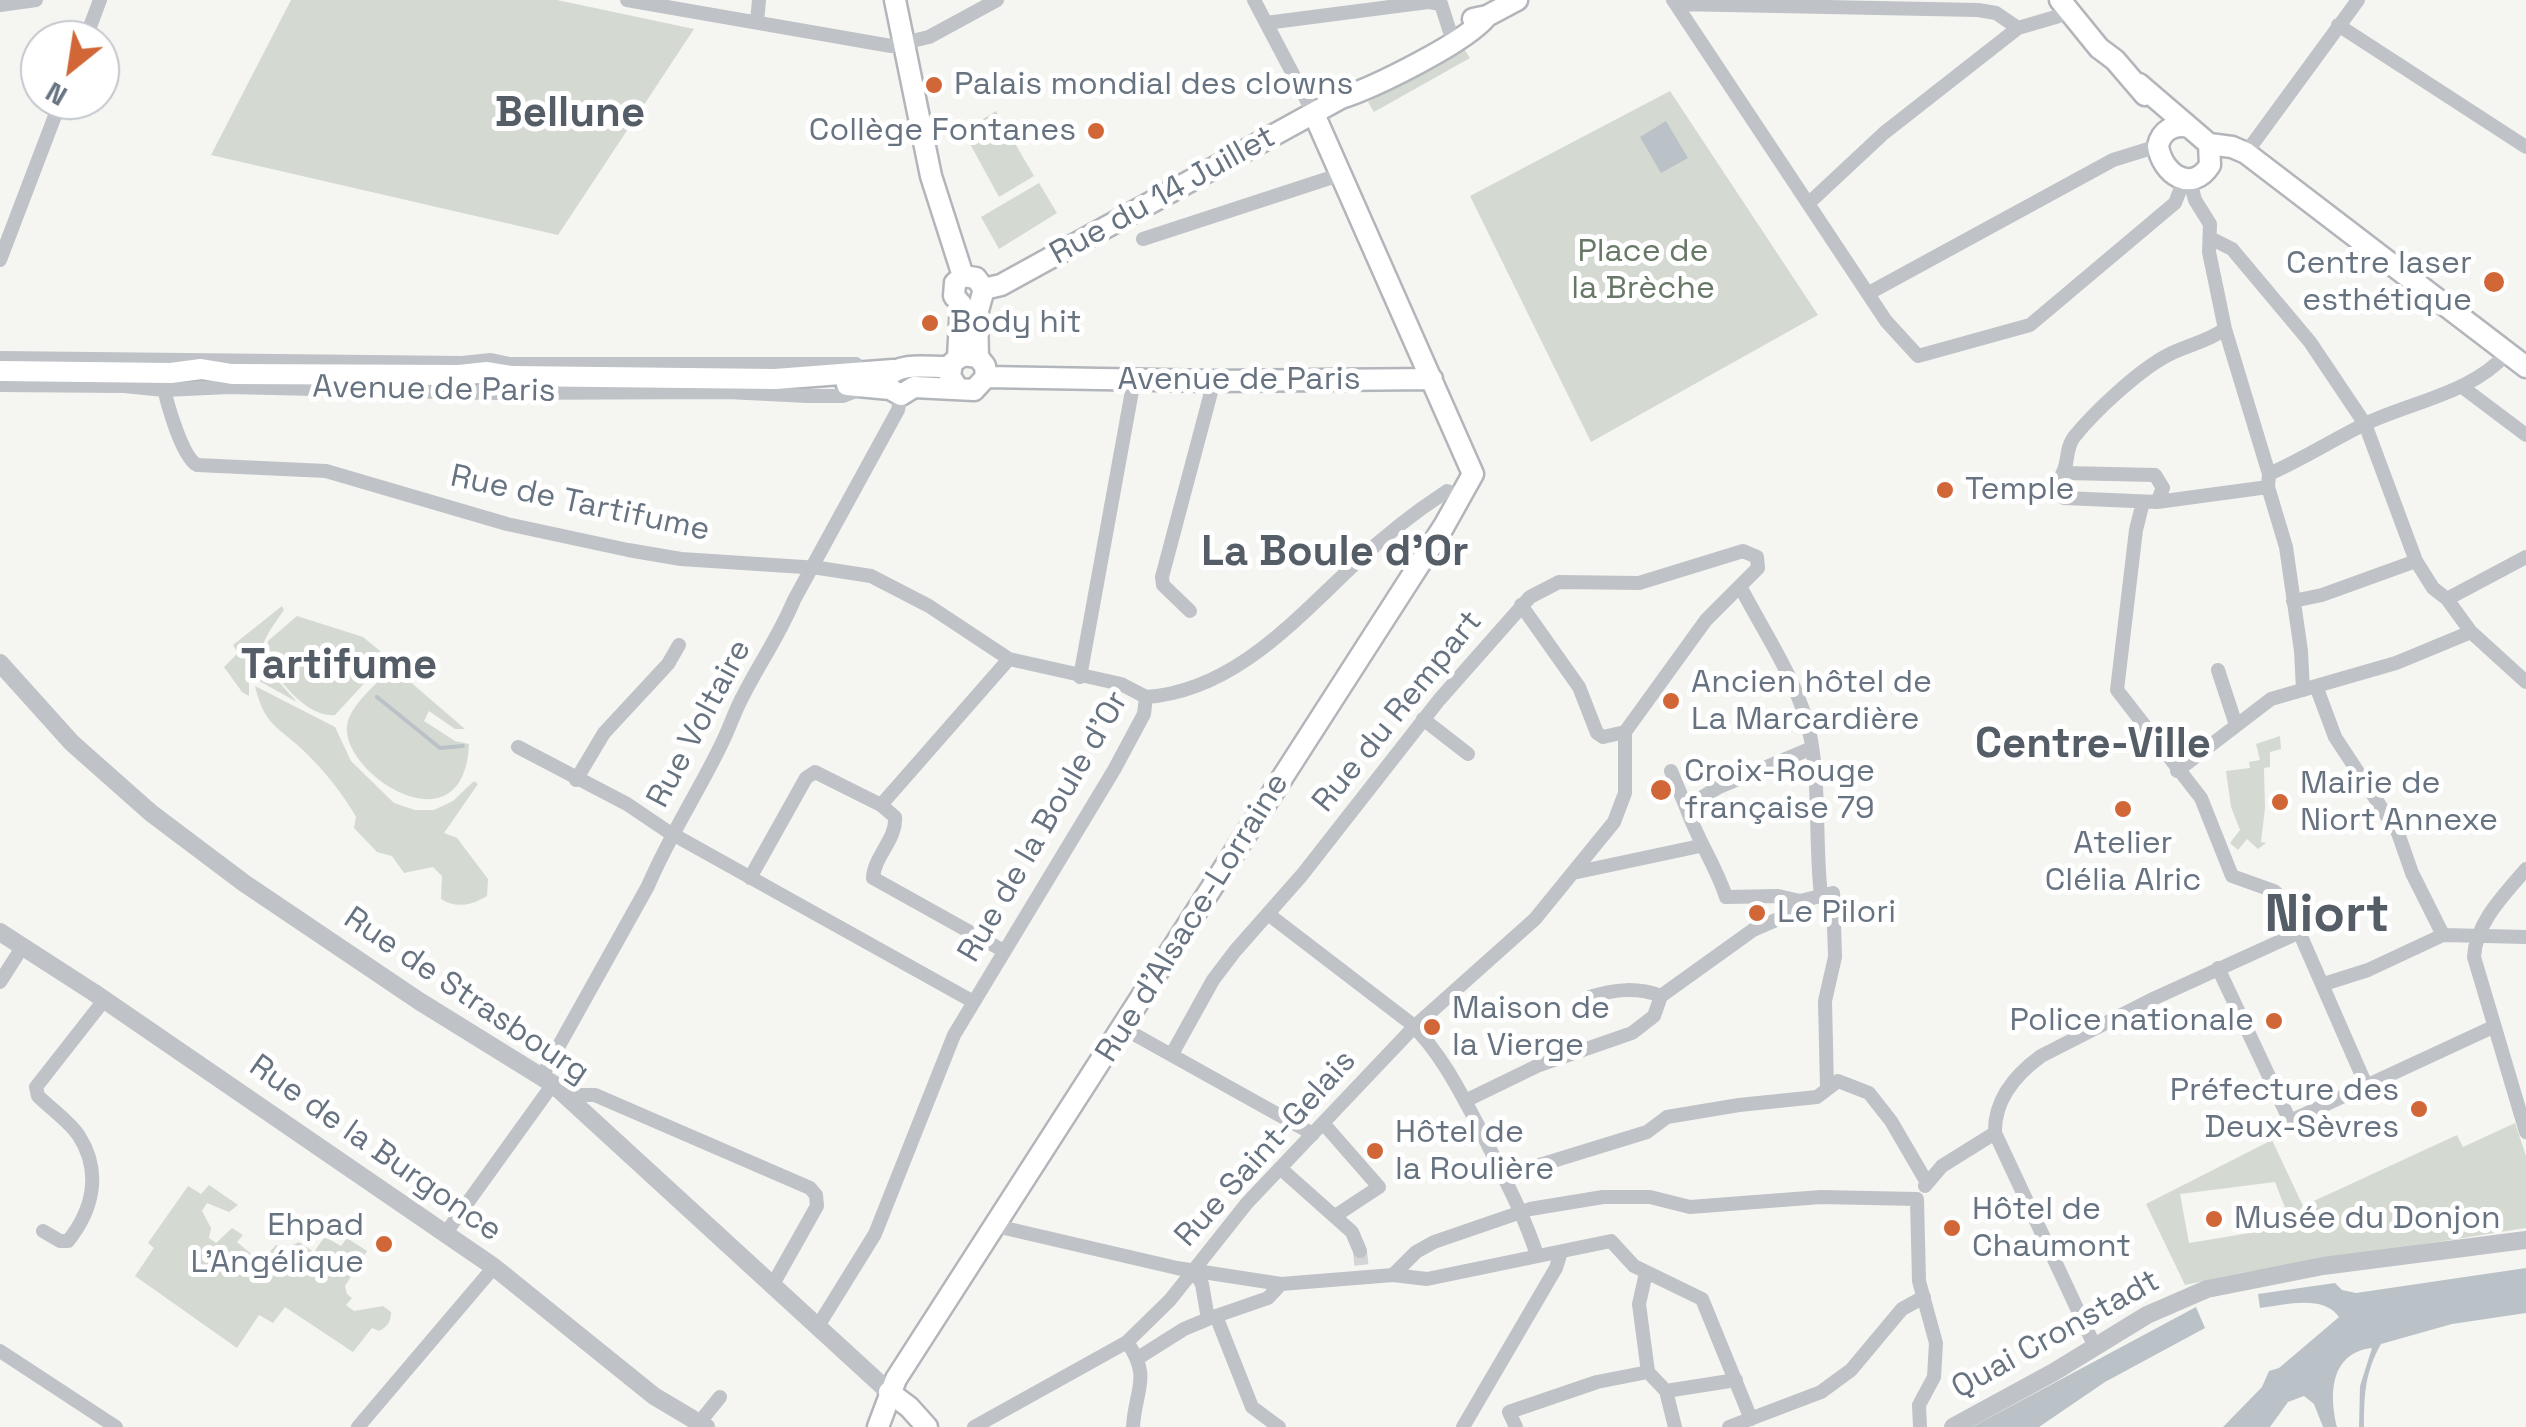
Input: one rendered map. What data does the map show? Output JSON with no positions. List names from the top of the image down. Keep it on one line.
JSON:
{"streets":{"main road":["Rue du 14 Juillet","Avenue de Paris","Rue d'Alsace-Lorraine"],"street":["Rue de Tartifume","Rue du Rempart","Rue Voltaire","Rue de la Boule d'Or","Rue de Strasbourg","Rue de la Burgonce","Rue Saint-Gelais","Quai Cronstadt"]},"crossings":[["Avenue de Paris","Rue de Tartifume"],["Avenue de Paris","Rue Voltaire"],["Avenue de Paris","Rue d'Alsace-Lorraine"],["Rue de Tartifume","Rue Voltaire"],["Rue de Tartifume","Rue de la Boule d'Or"],["Rue Voltaire","Rue de Strasbourg"],["Rue Voltaire","Rue de la Burgonce"],["Rue de la Boule d'Or","Rue d'Alsace-Lorraine"],["Rue de la Boule d'Or","Rue de Strasbourg"],["Rue d'Alsace-Lorraine","Rue de Strasbourg"]],"districts":["Bellune","La Boule d'Or","Tartifume","Centre-Ville","Niort"],"parks":["Place de la Brèche"],"places":["Palais mondial des clowns","Collège Fontanes","Centre laser esthétique","Body hit","Temple","Ancien hôtel de La Marcardière","Croix-Rouge française 79","Mairie de Niort Annexe","Atelier Clélia Alric","Le Pilori","Police nationale","Maison de la Vierge","Préfecture des Deux-Sèvres","Hôtel de la Roulière","Musée du Donjon","Hôtel de Chaumont","Ehpad L'Angélique"],"north":"bottom left"}
